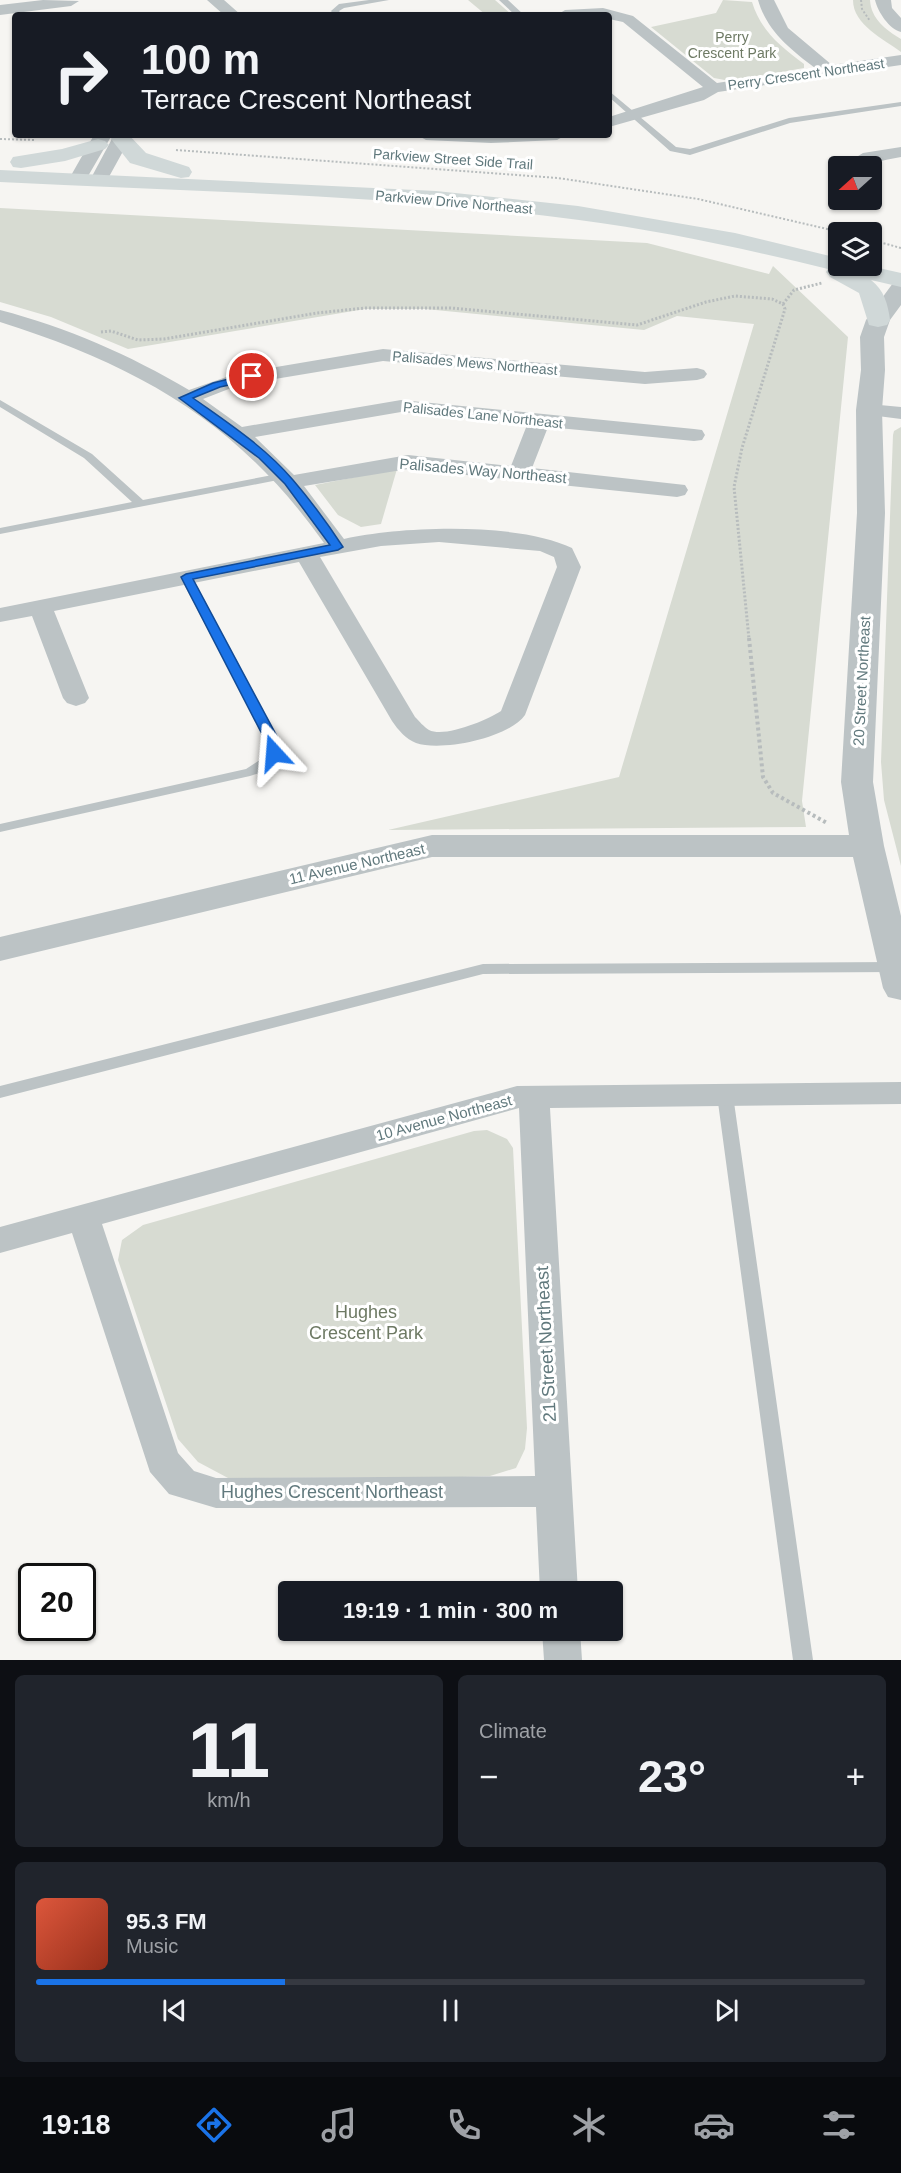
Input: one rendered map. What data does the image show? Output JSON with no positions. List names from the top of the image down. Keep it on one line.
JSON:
{"streets":{"main road":["Parkview Drive Northeast"],"street":["Perry Crescent Northeast","Palisades Mews Northeast","Palisades Lane Northeast","Palisades Way Northeast","20 Street Northeast","11 Avenue Northeast","10 Avenue Northeast","21 Street Northeast","Hughes Crescent Northeast"],"path":["Parkview Street Side Trail"]},"crossings":[["20 Street Northeast","11 Avenue Northeast"],["10 Avenue Northeast","21 Street Northeast"],["10 Avenue Northeast","Hughes Crescent Northeast"],["21 Street Northeast","Hughes Crescent Northeast"]],"parks":["Perry Crescent Park","Hughes Crescent Park"],"north":"left","page":{"turn":["100 m","Terrace Crescent Northeast"],"limit":"20","trip":"19:19 · 1 min · 300 m","tile":[["11","km/h"],"Climate"],"heat":["−","23°","+"],"song":["95.3 FM","Music"],"tabs":"19:18"}}
